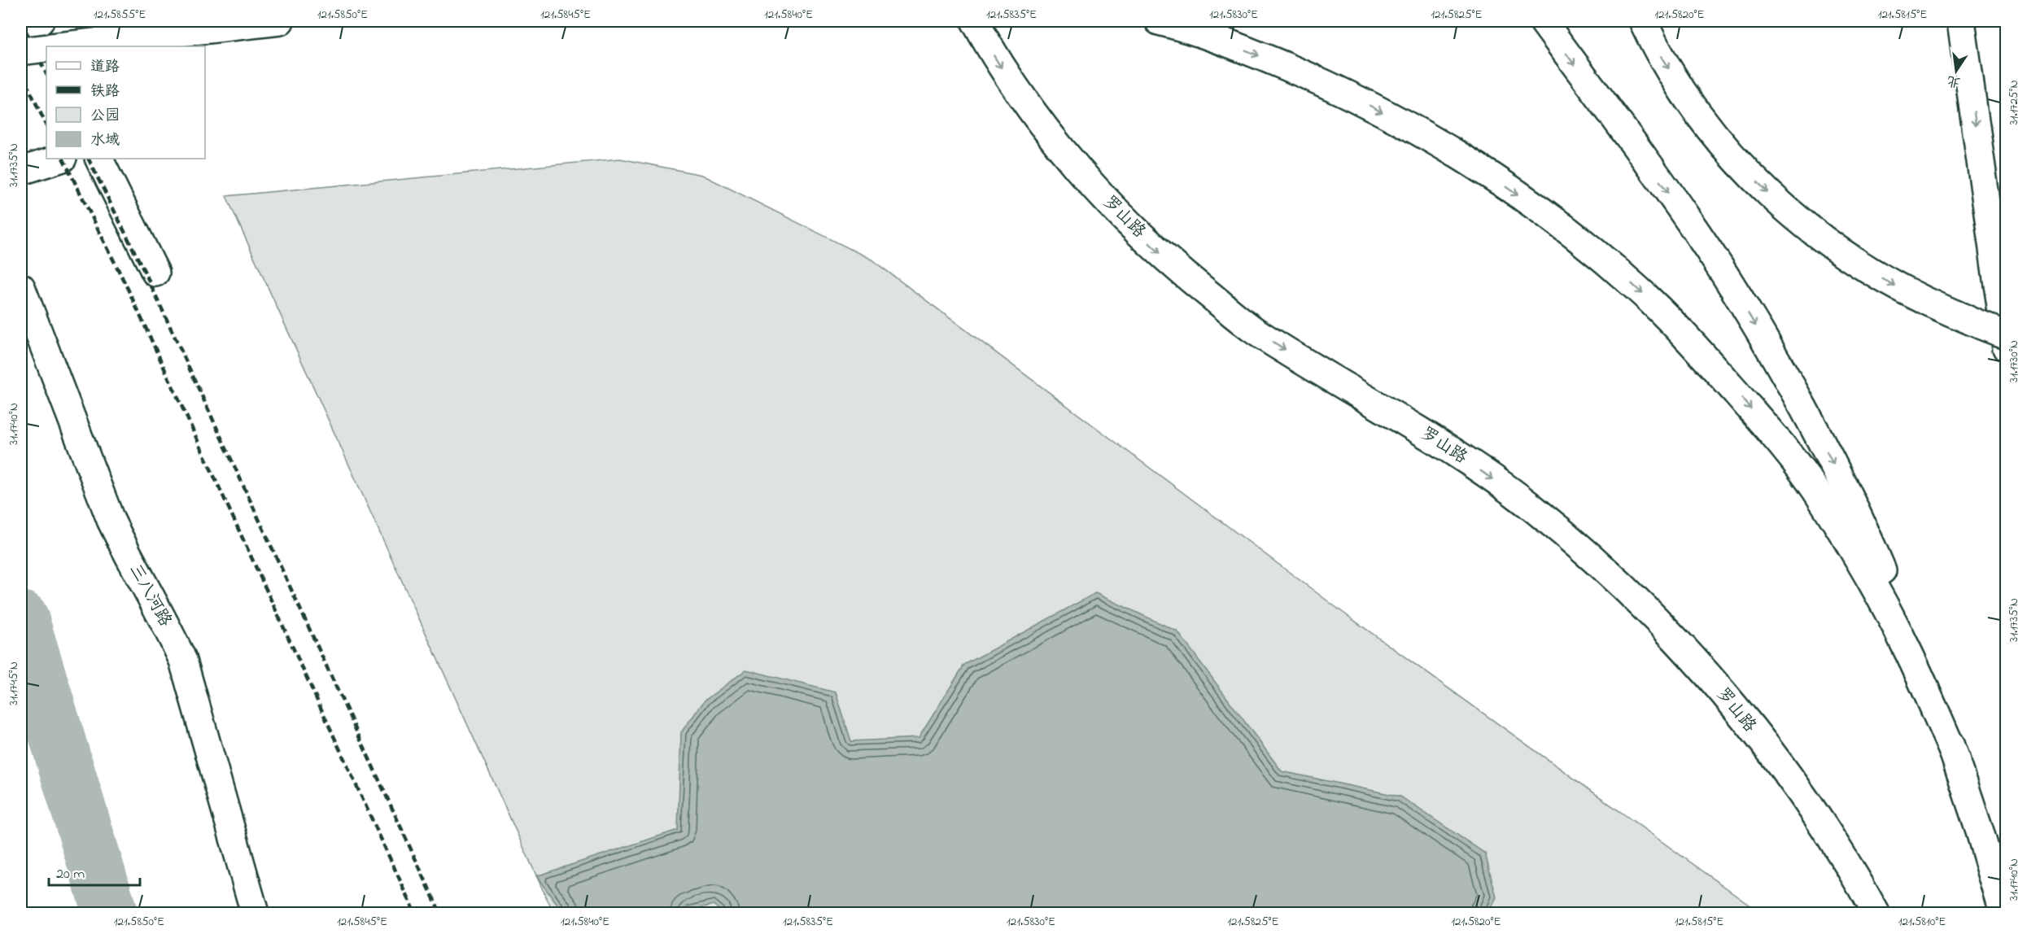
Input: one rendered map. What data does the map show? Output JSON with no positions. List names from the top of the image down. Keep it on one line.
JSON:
{"streets":{"main road":["罗山路","三八河路"]},"legend":["道路","铁路","公园","水域"],"scale_bar":"20 m","north":"bottom","coordinates":["121.5855°E","121.5850°E","121.5845°E","121.5840°E","121.5835°E","121.5830°E","121.5825°E","121.5820°E","121.5815°E","31.1725°N","31.1735°N","31.1730°N","31.1740°N","31.1745°N","121.5810°E"]}
